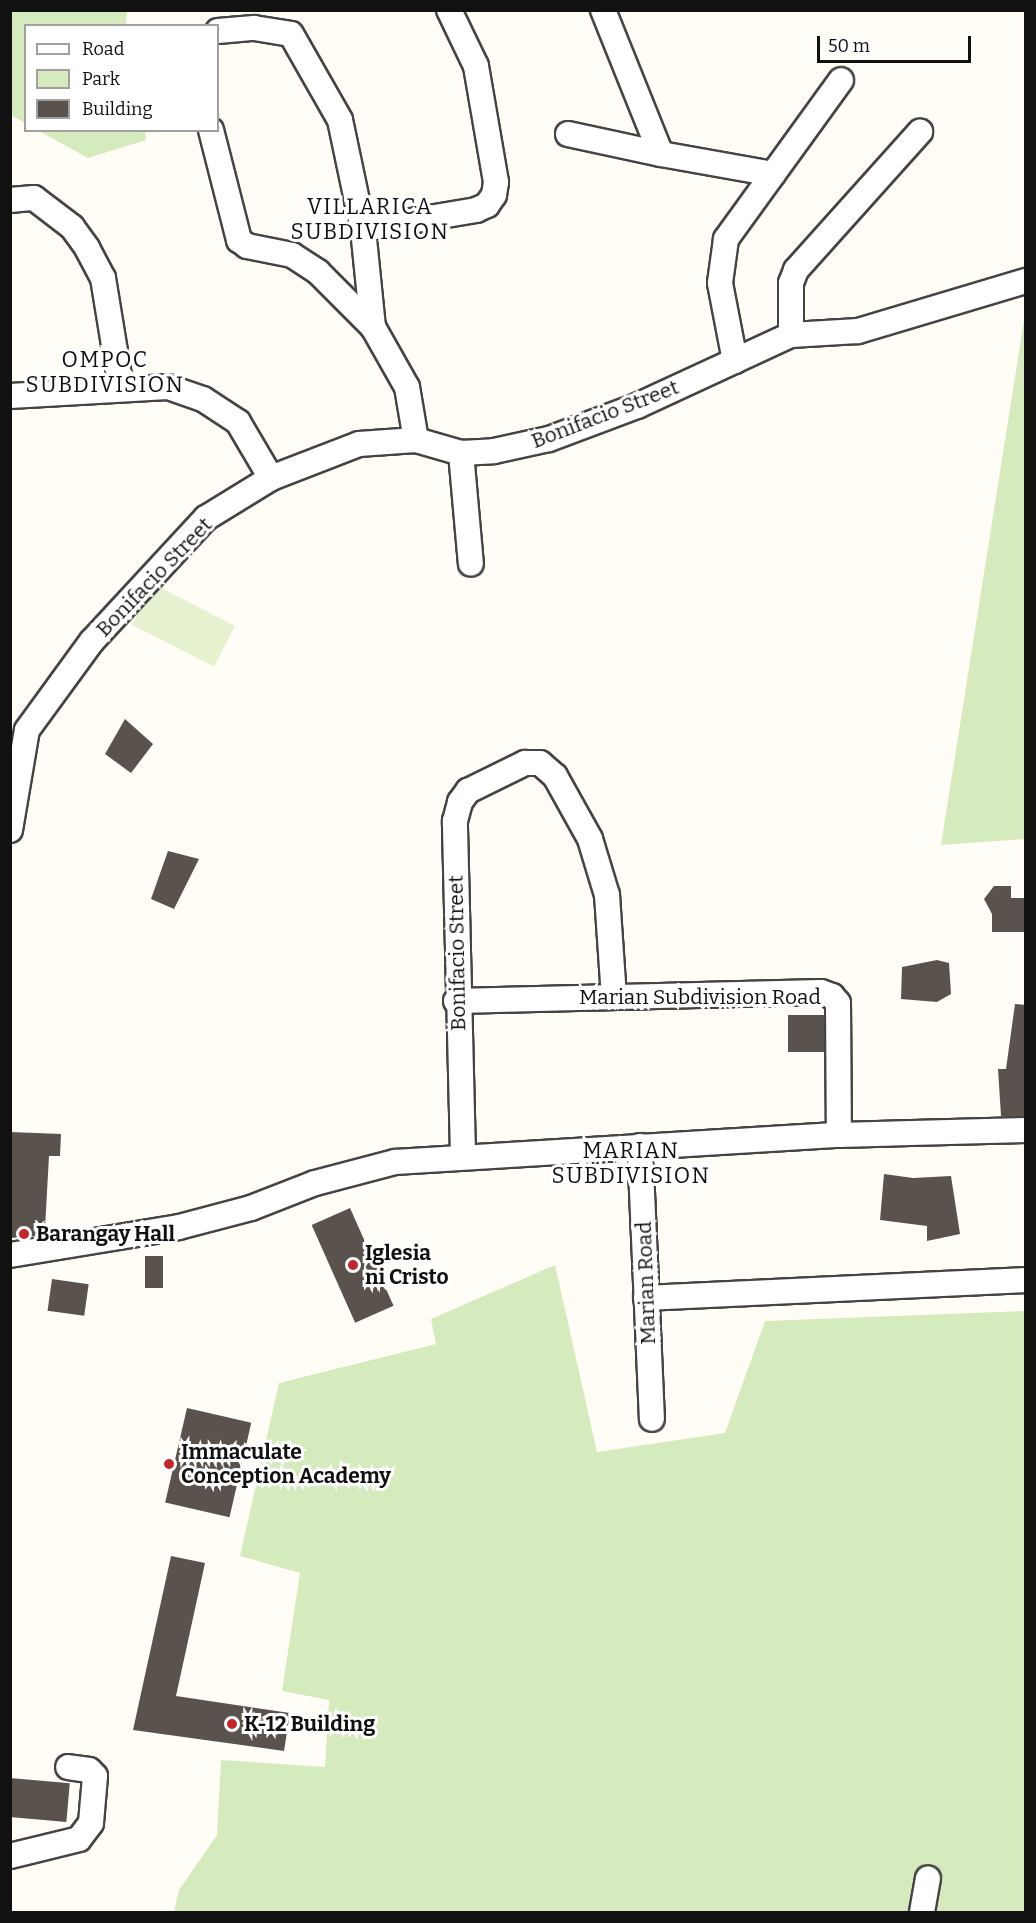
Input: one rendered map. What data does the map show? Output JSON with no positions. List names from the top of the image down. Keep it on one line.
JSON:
{"streets":{"street":["Bonifacio Street","Marian Subdivision Road","Marian Road"]},"crossings":[["Bonifacio Street","Marian Subdivision Road"]],"districts":["VILLARICA SUBDIVISION","OMPOC SUBDIVISION","MARIAN SUBDIVISION"],"places":["Barangay Hall","Iglesia ni Cristo","Immaculate Conception Academy","K-12 Building"],"legend":["Road","Park","Building"],"scale_bar":"50 m"}
